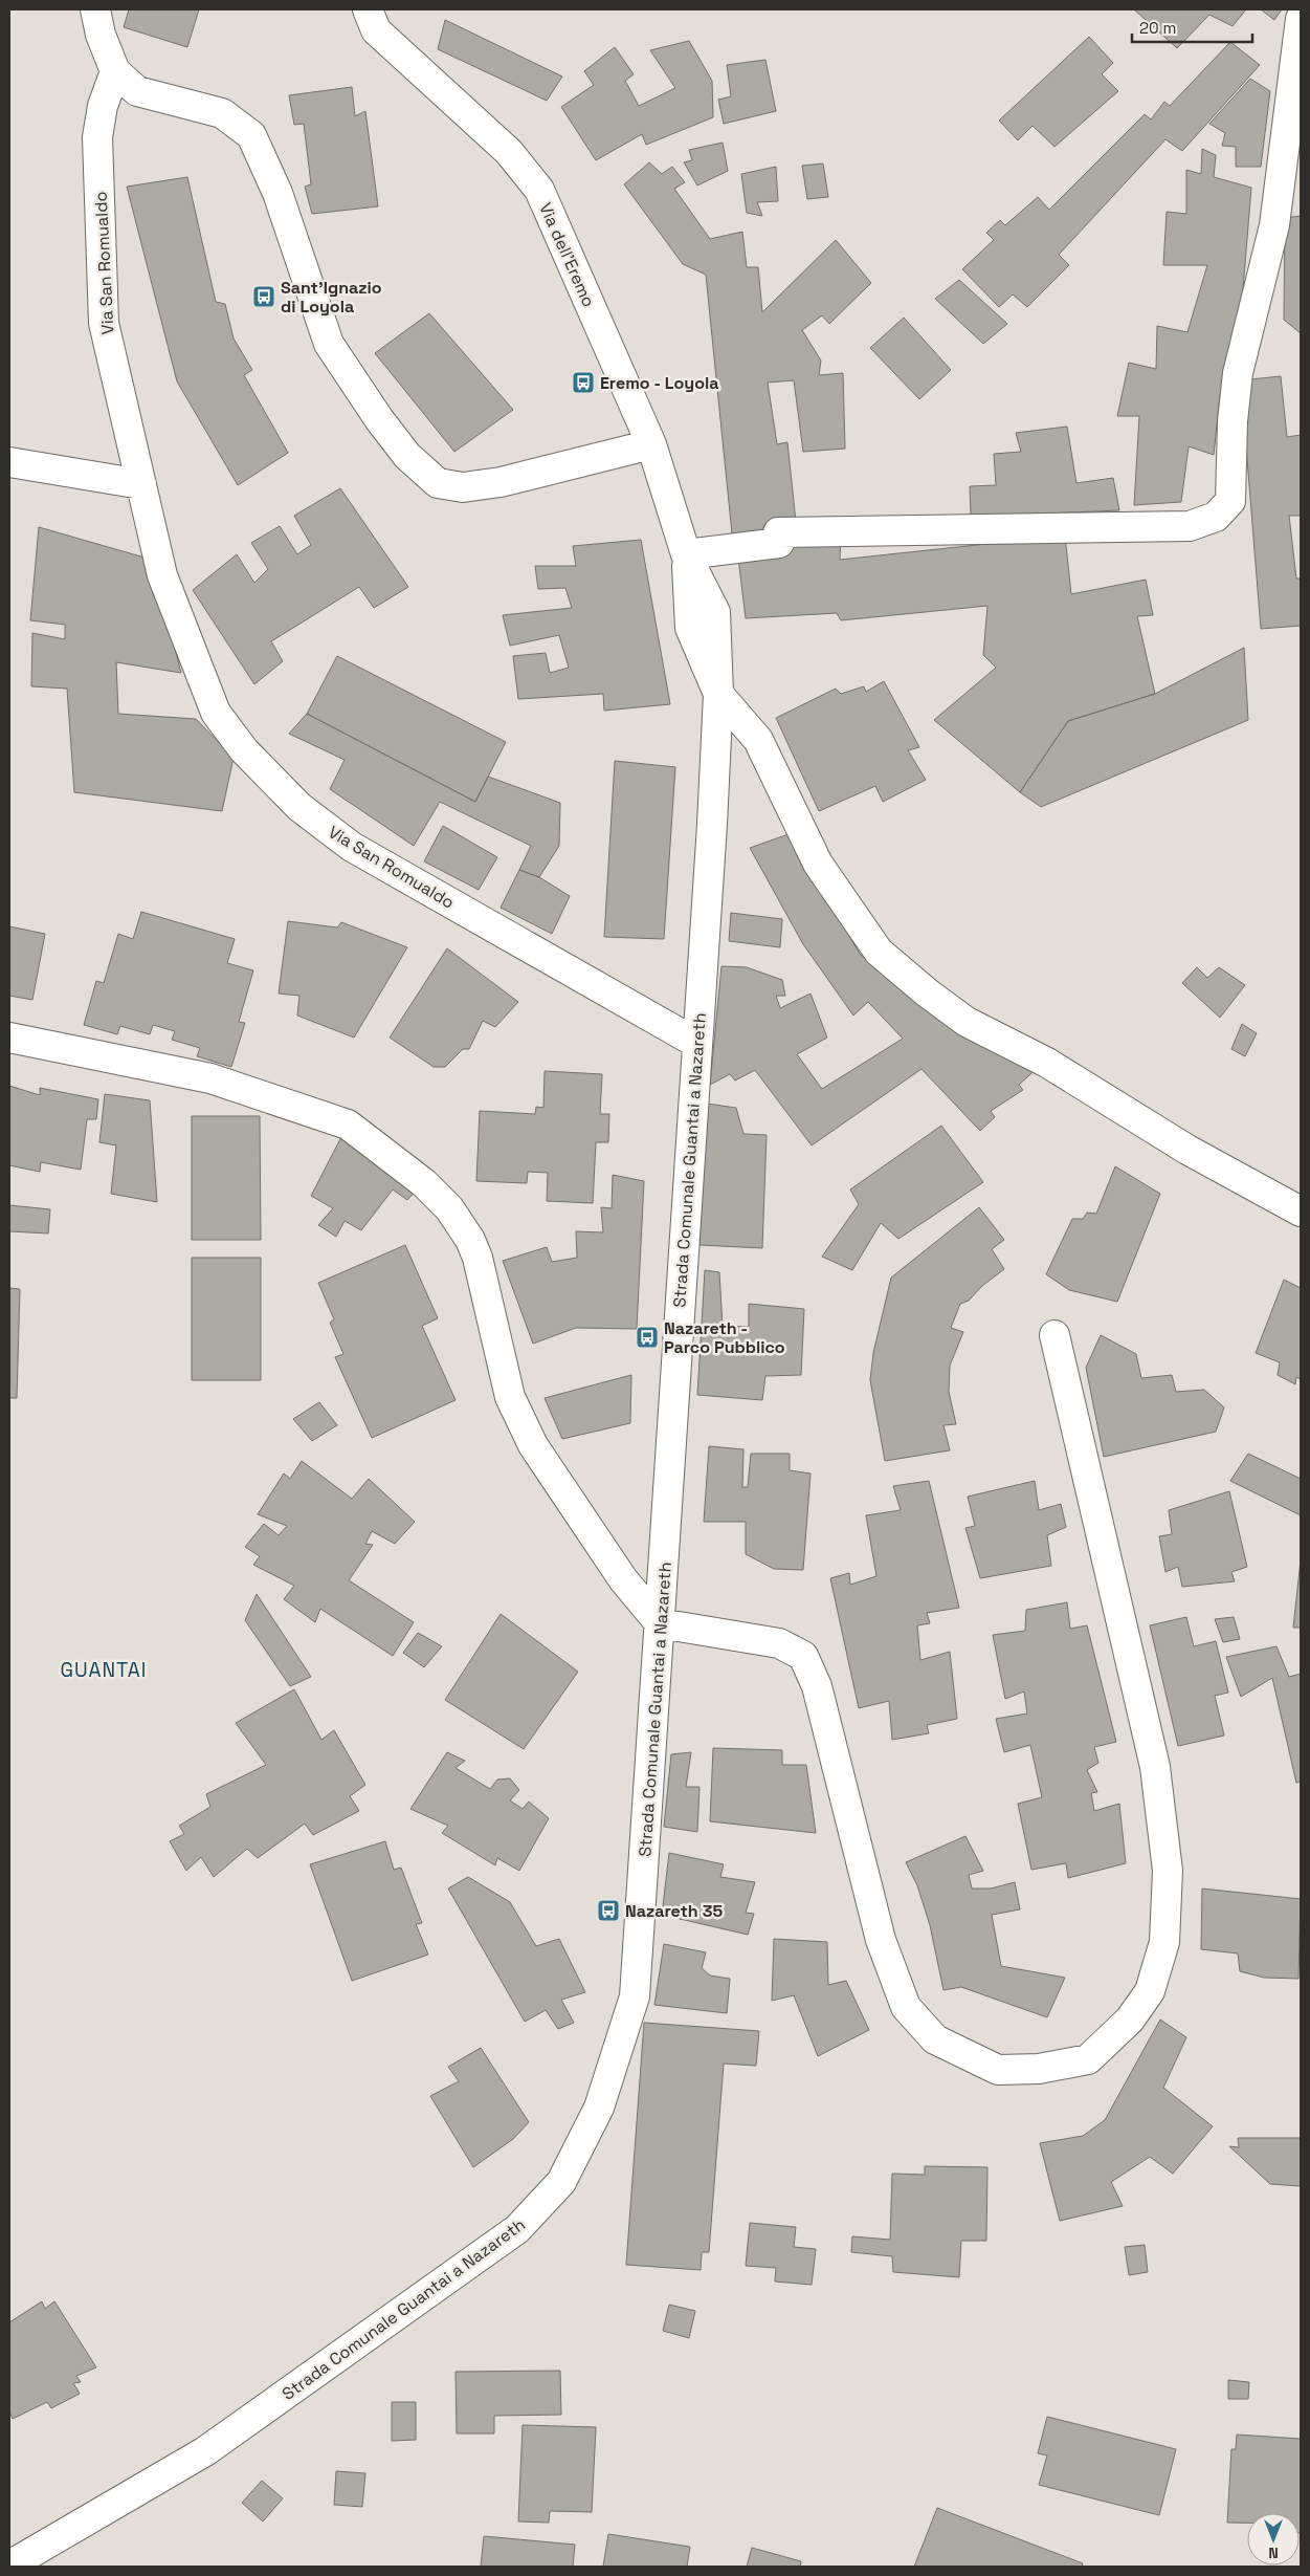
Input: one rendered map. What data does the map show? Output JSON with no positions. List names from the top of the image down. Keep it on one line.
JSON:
{"streets":{"street":["Via dell'Eremo","Via San Romualdo","Strada Comunale Guantai a Nazareth"]},"crossings":[["Via dell'Eremo","Strada Comunale Guantai a Nazareth"],["Via San Romualdo","Strada Comunale Guantai a Nazareth"]],"districts":["GUANTAI"],"places":{"bus stop":["Sant'Ignazio di Loyola","Eremo - Loyola","Nazareth - Parco Pubblico","Nazareth 35"]},"scale_bar":"20 m","north":"bottom"}
